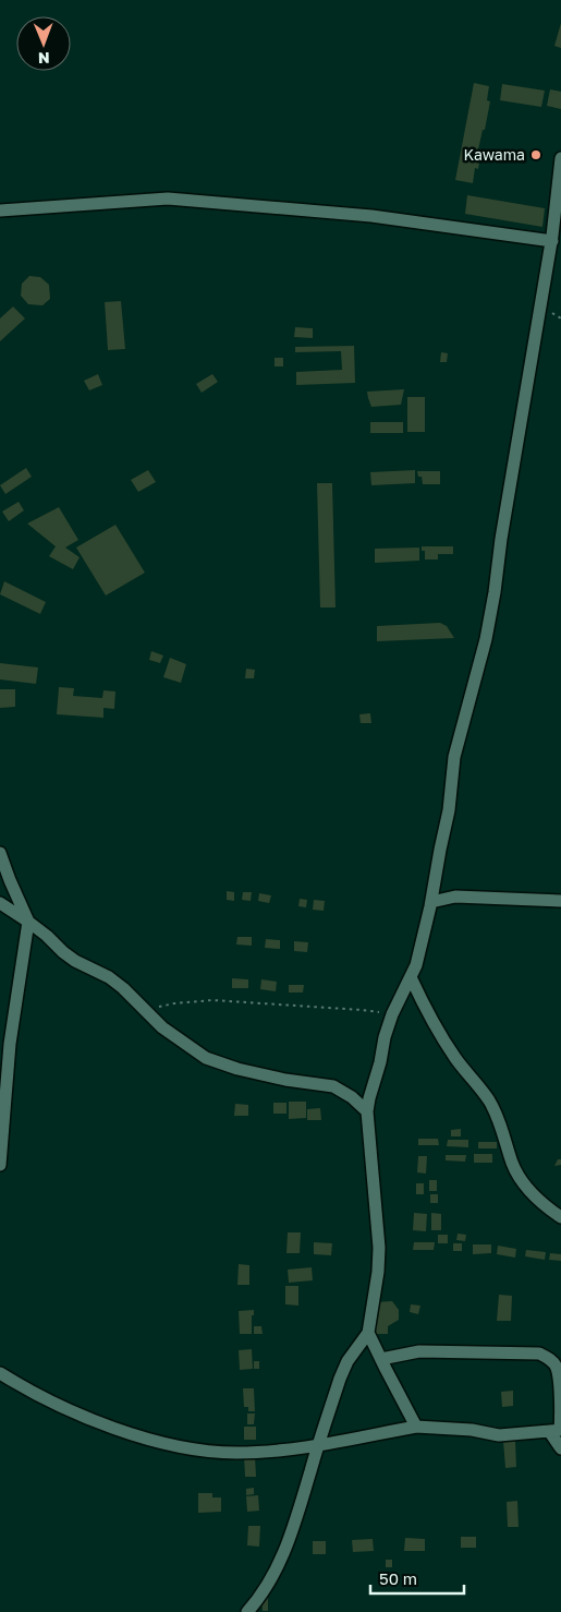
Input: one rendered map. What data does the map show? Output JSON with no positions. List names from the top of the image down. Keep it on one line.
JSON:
{"places":["Kawama"],"scale_bar":"50 m","north":"bottom"}
